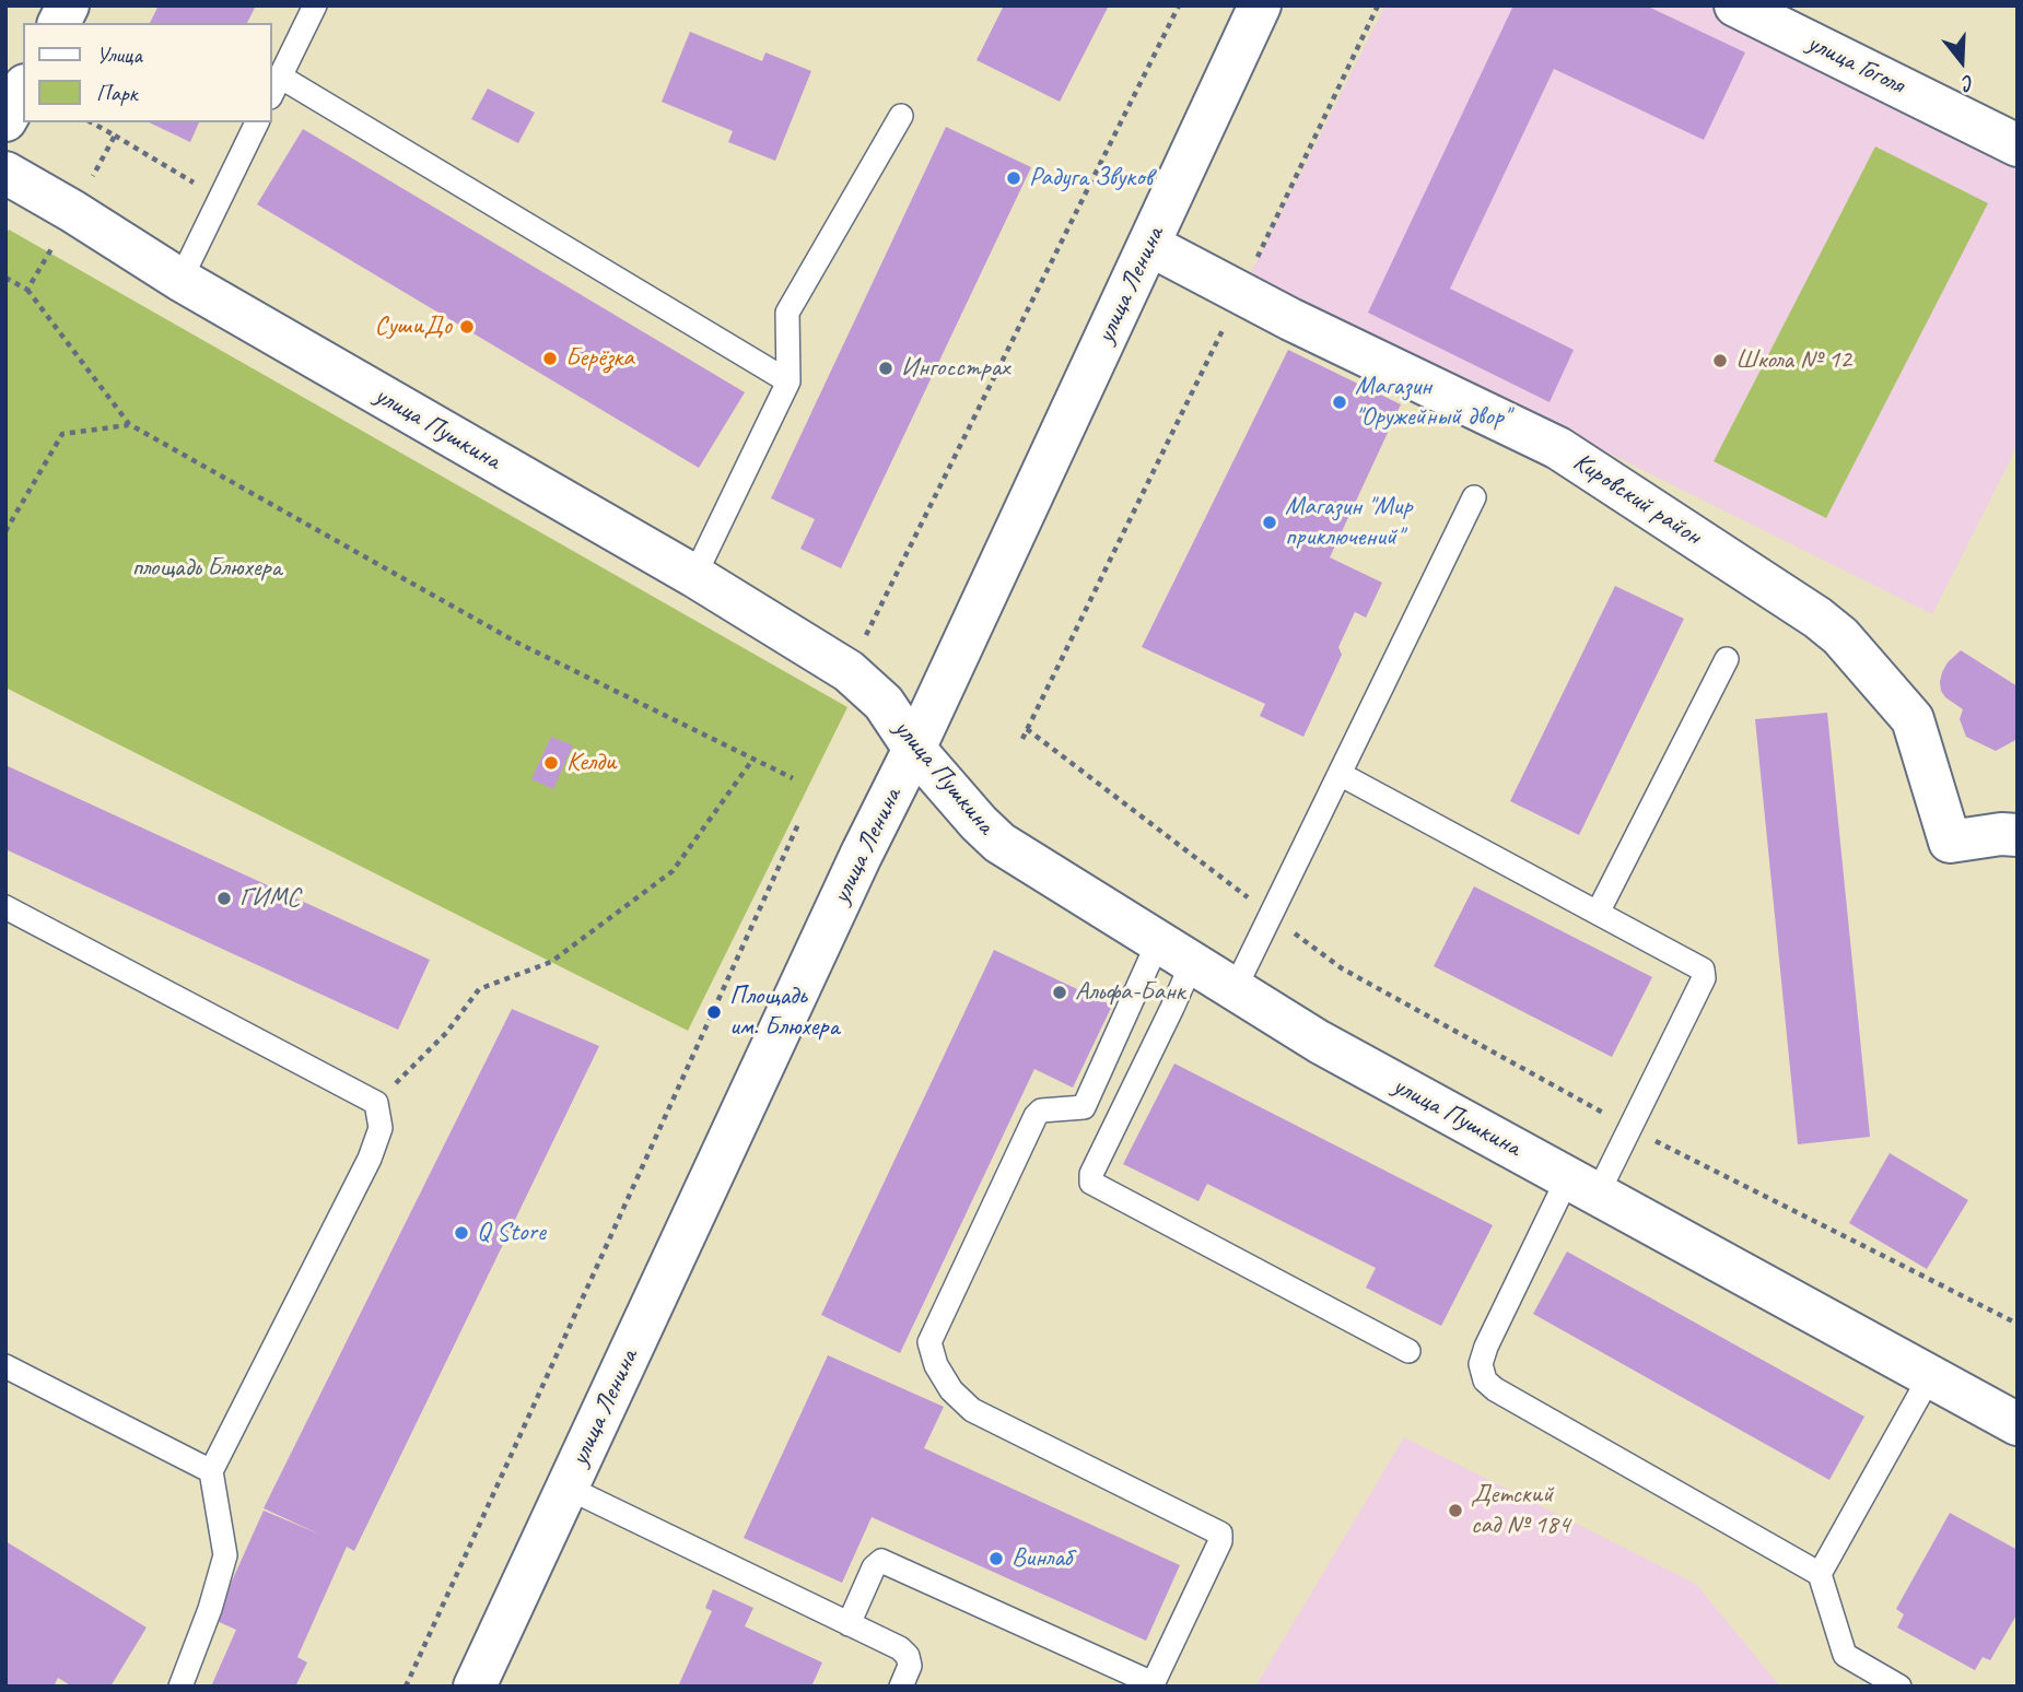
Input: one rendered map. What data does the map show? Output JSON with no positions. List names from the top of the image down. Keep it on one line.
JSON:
{"streets":{"street":["улица Гоголя","улица Ленина","улица Пушкина","Кировский район"]},"crossings":[["улица Ленина","улица Пушкина"],["улица Ленина","Кировский район"]],"parks":["площадь Блюхера"],"places":["Радуга Звуков","СушиДо","Берёзка","Школа № 12","Ингосстрах","Магазин \"Оружейный двор\"","Магазин \"Мир приключений\"","Келди","ГИМС","Альфа-Банк","Площадь им. Блюхера","Q Store","Детский сад № 184","Винлаб"],"legend":["Улица","Парк"],"north":"bottom"}
